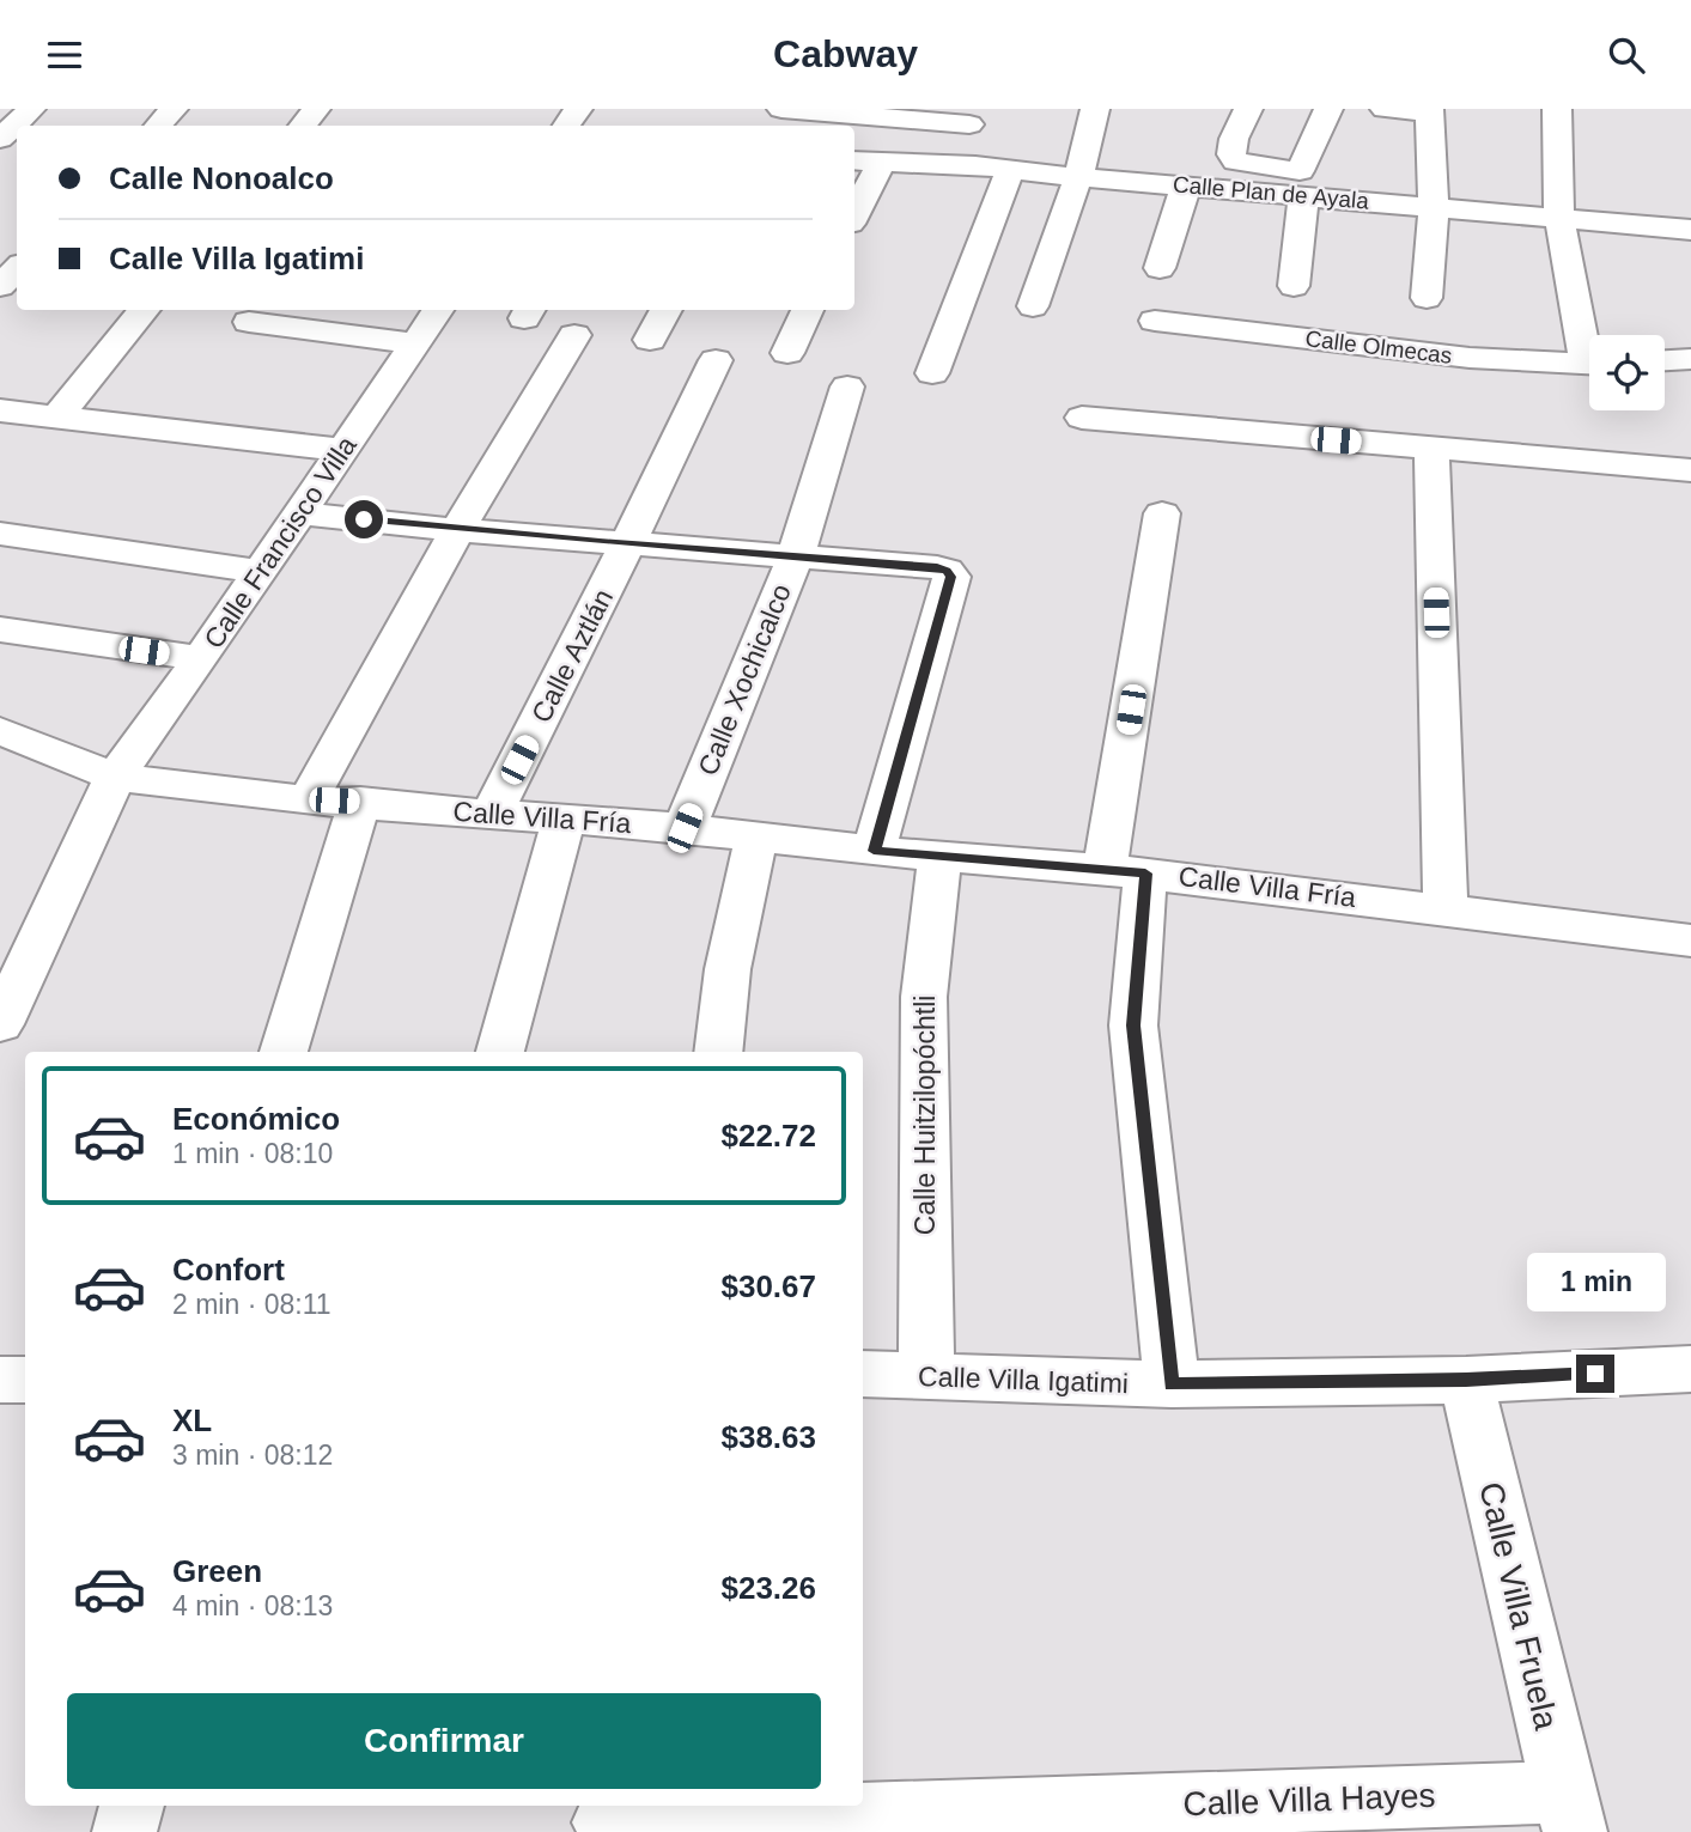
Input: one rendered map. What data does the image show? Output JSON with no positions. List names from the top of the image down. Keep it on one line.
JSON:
{"streets":{"street":["Calle Plan de Ayala","Calle Olmecas","Calle Francisco Villa","Calle Aztlán","Calle Xochicalco","Calle Villa Fría","Calle Huitzilopóchtli","Calle Villa Igatimi","Calle Villa Fruela","Calle Villa Hayes"]},"crossings":[["Calle Francisco Villa","Calle Villa Fría"],["Calle Aztlán","Calle Villa Fría"],["Calle Xochicalco","Calle Villa Fría"],["Calle Villa Fría","Calle Huitzilopóchtli"],["Calle Huitzilopóchtli","Calle Villa Igatimi"],["Calle Villa Igatimi","Calle Villa Fruela"],["Calle Villa Fruela","Calle Villa Hayes"]],"page":{"header":"Cabway","banner":["Calle Nonoalco","Calle Villa Igatimi"],"list":[{"name":"Económico","note":"1 min · 08:10","value":"$22.72"},{"name":"Confort","note":"2 min · 08:11","value":"$30.67"},{"name":"XL","note":"3 min · 08:12","value":"$38.63"},{"name":"Green","note":"4 min · 08:13","value":"$23.26"}],"bubble":"1 min","buttons":"Confirmar"}}
